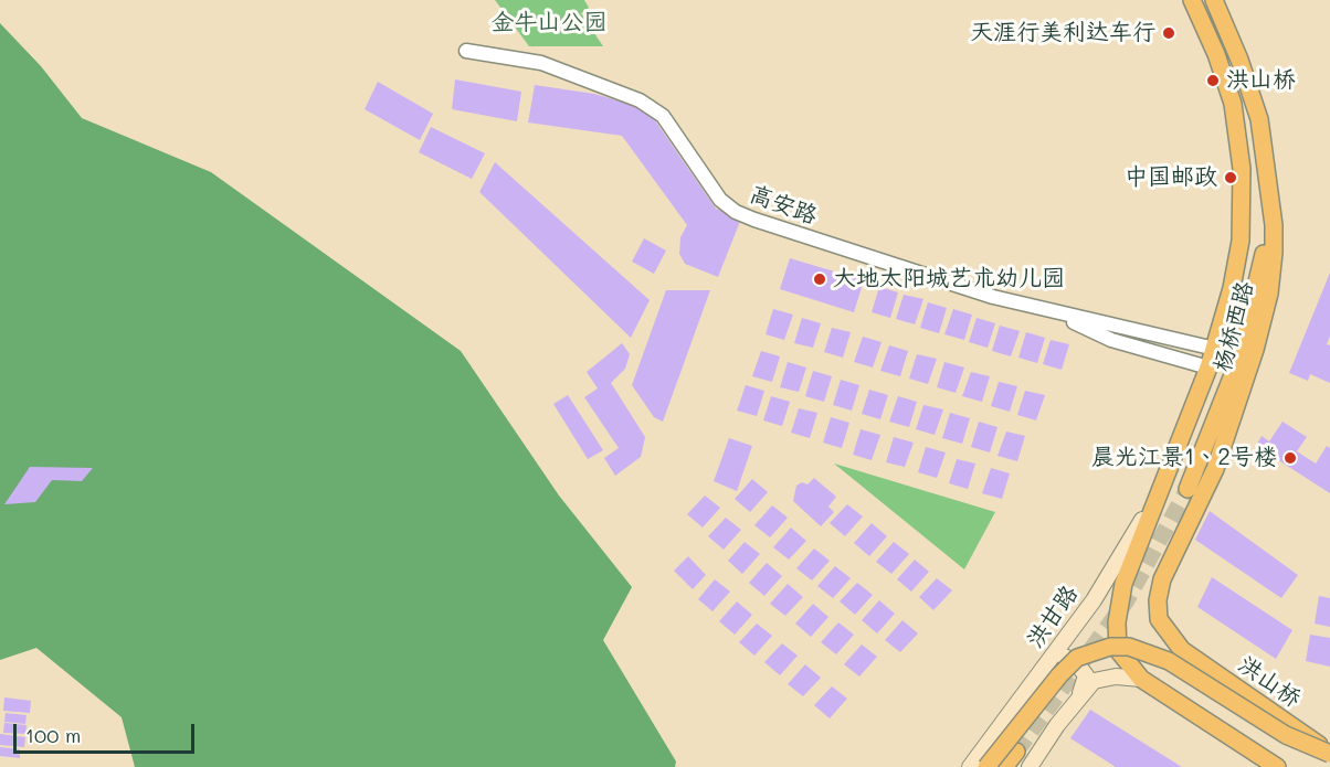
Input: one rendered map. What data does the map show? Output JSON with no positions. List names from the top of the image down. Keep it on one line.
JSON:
{"streets":{"main road":["杨桥西路","洪甘路","洪山桥"],"street":["高安路"]},"crossings":[["高安路","杨桥西路"],["杨桥西路","洪甘路"],["杨桥西路","洪山桥"]],"parks":["金牛山公园"],"places":["天涯行美利达车行","洪山桥","中国邮政","大地太阳城艺术幼儿园","晨光江景1、2号楼"],"scale_bar":"100 m"}
